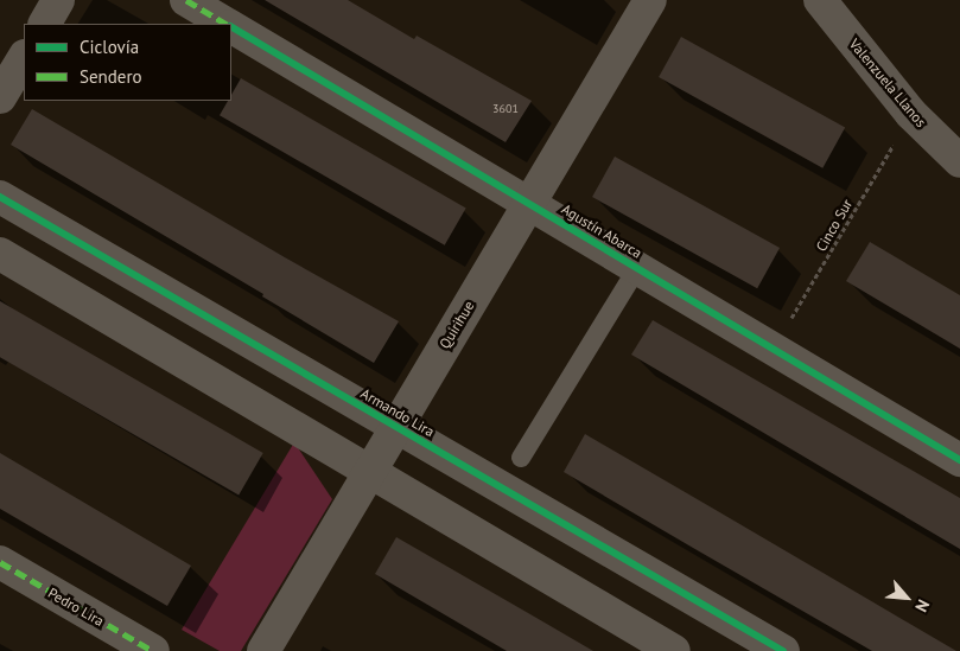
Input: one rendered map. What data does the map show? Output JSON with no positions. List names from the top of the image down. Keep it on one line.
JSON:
{"streets":{"street":["Valenzuela Llanos","Agustín Abarca","Quirihue","Armando Lira","Pedro Lira"],"path":["Cinco Sur"]},"crossings":[["Valenzuela Llanos","Cinco Sur"],["Cinco Sur","Agustín Abarca"],["Agustín Abarca","Quirihue"],["Quirihue","Armando Lira"]],"house_numbers":["3601"],"legend":["Ciclovía","Sendero"],"north":"bottom right"}
